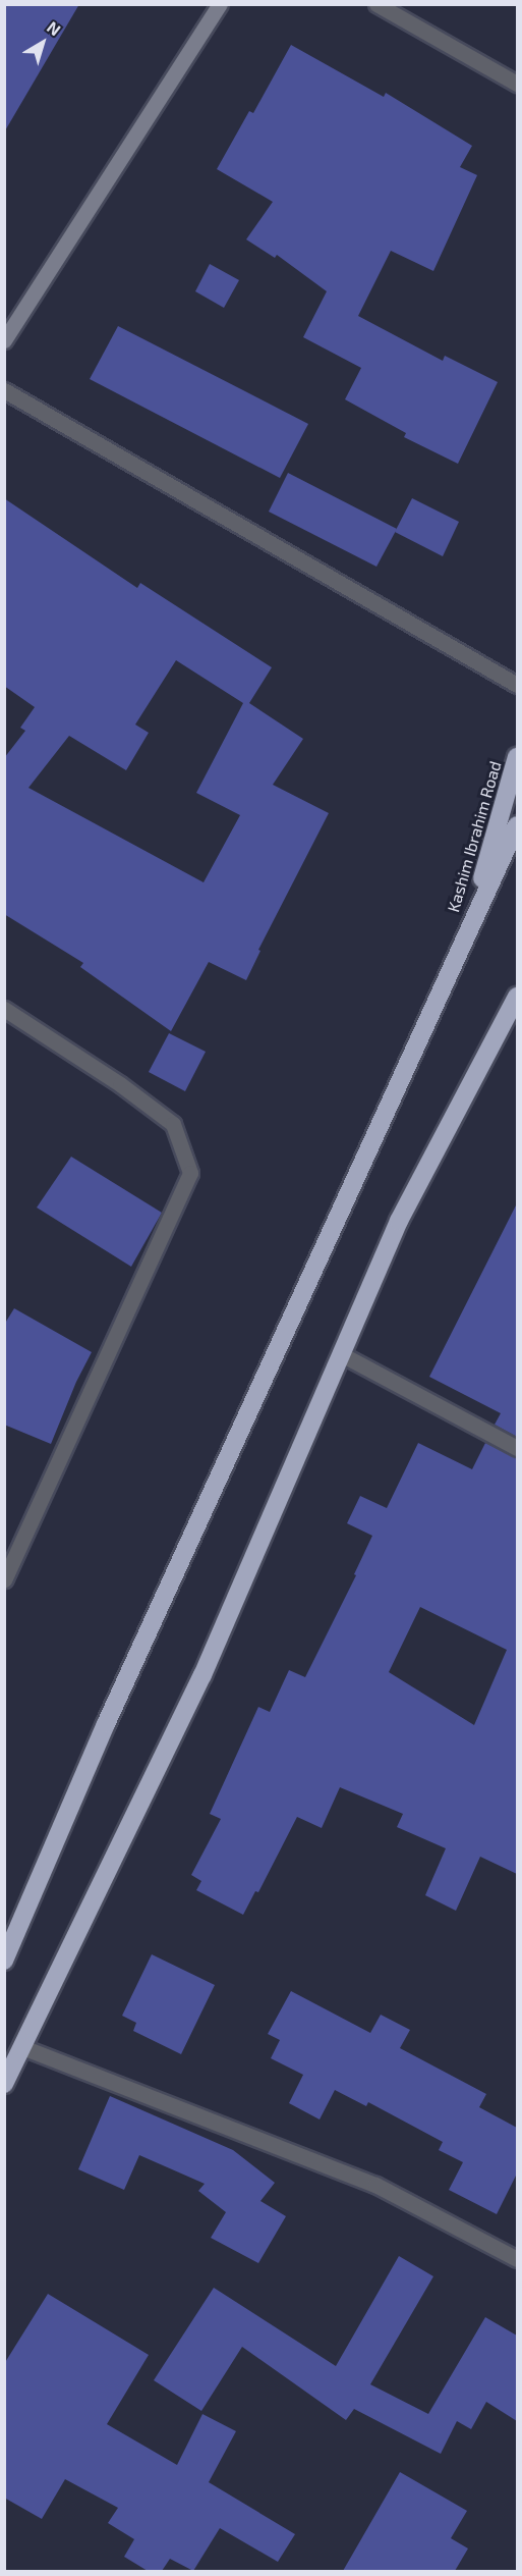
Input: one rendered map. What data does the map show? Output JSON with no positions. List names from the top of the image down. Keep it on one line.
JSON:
{"streets":{"highway":["Kashim Ibrahim Road"]},"north":"top right"}
